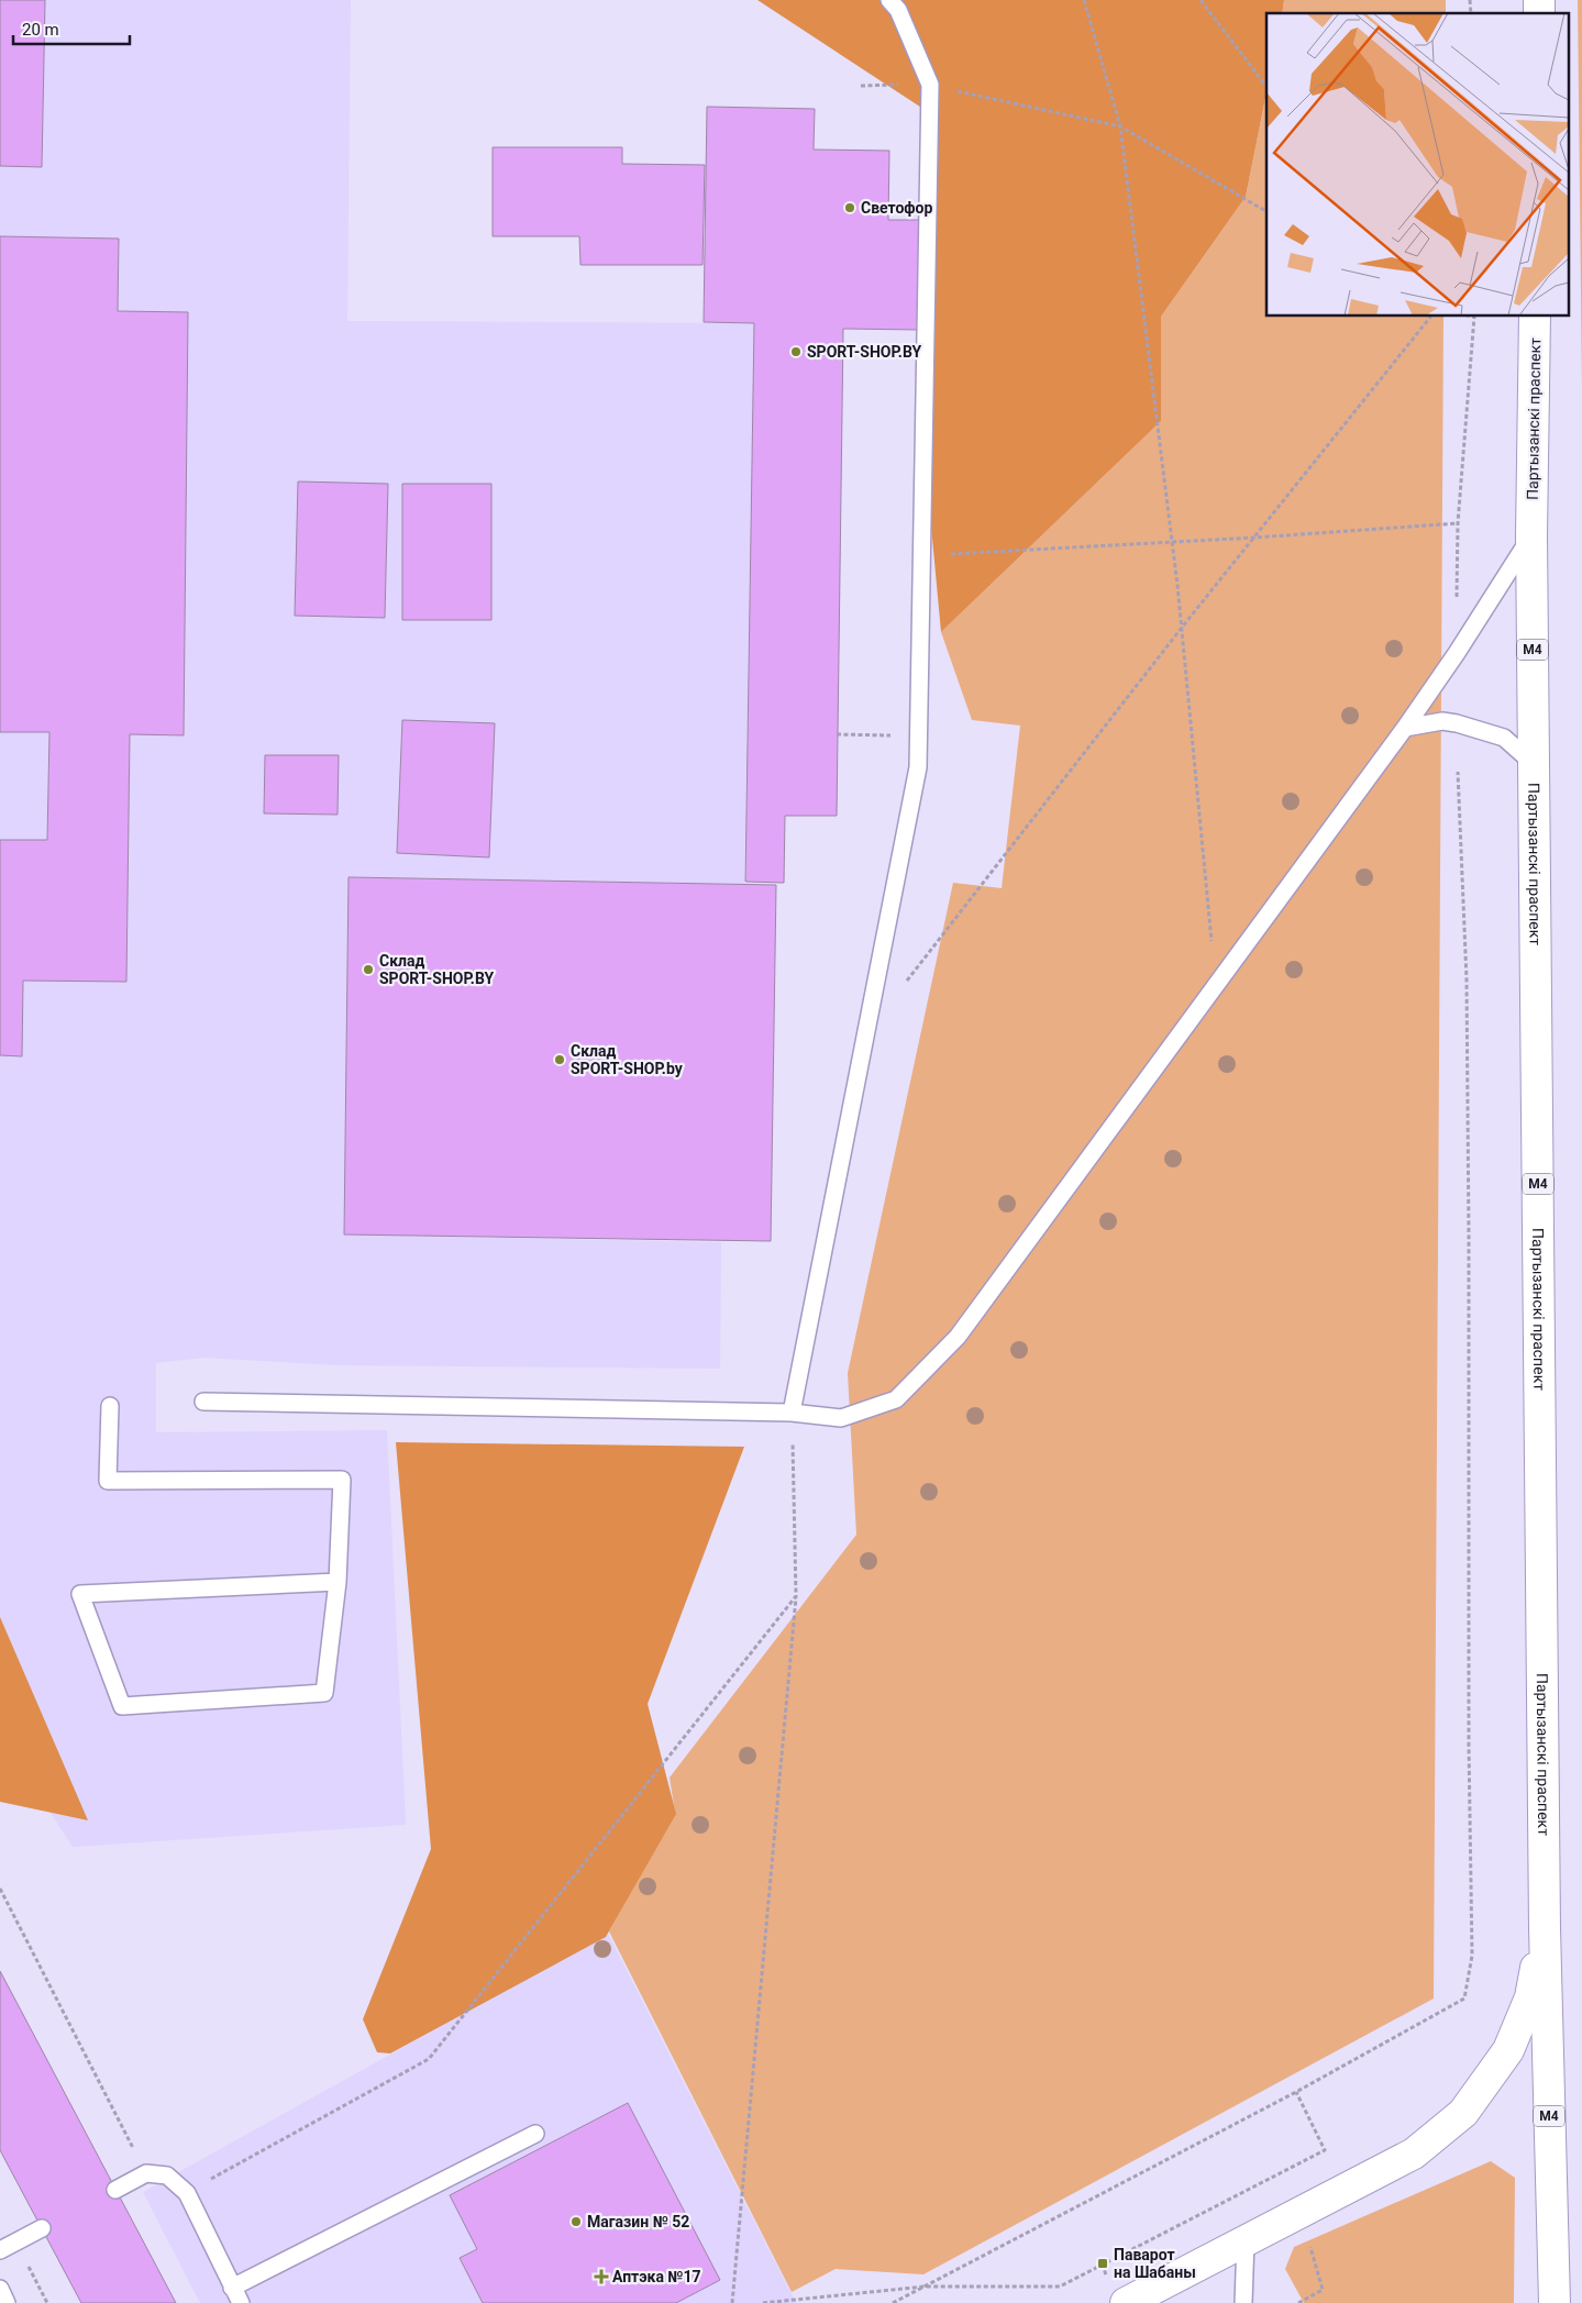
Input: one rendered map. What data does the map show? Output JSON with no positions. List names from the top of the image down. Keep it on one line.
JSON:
{"streets":{"highway":["Партызанскі праспект","М4"]},"places":{"other":["Светофор","SPORT-SHOP.BY","Склад SPORT-SHOP.BY","Склад SPORT-SHOP.by","Магазин № 52"],"transit":["Паварот на Шабаны"],"health":["Аптэка №17"]},"scale_bar":"20 m"}
